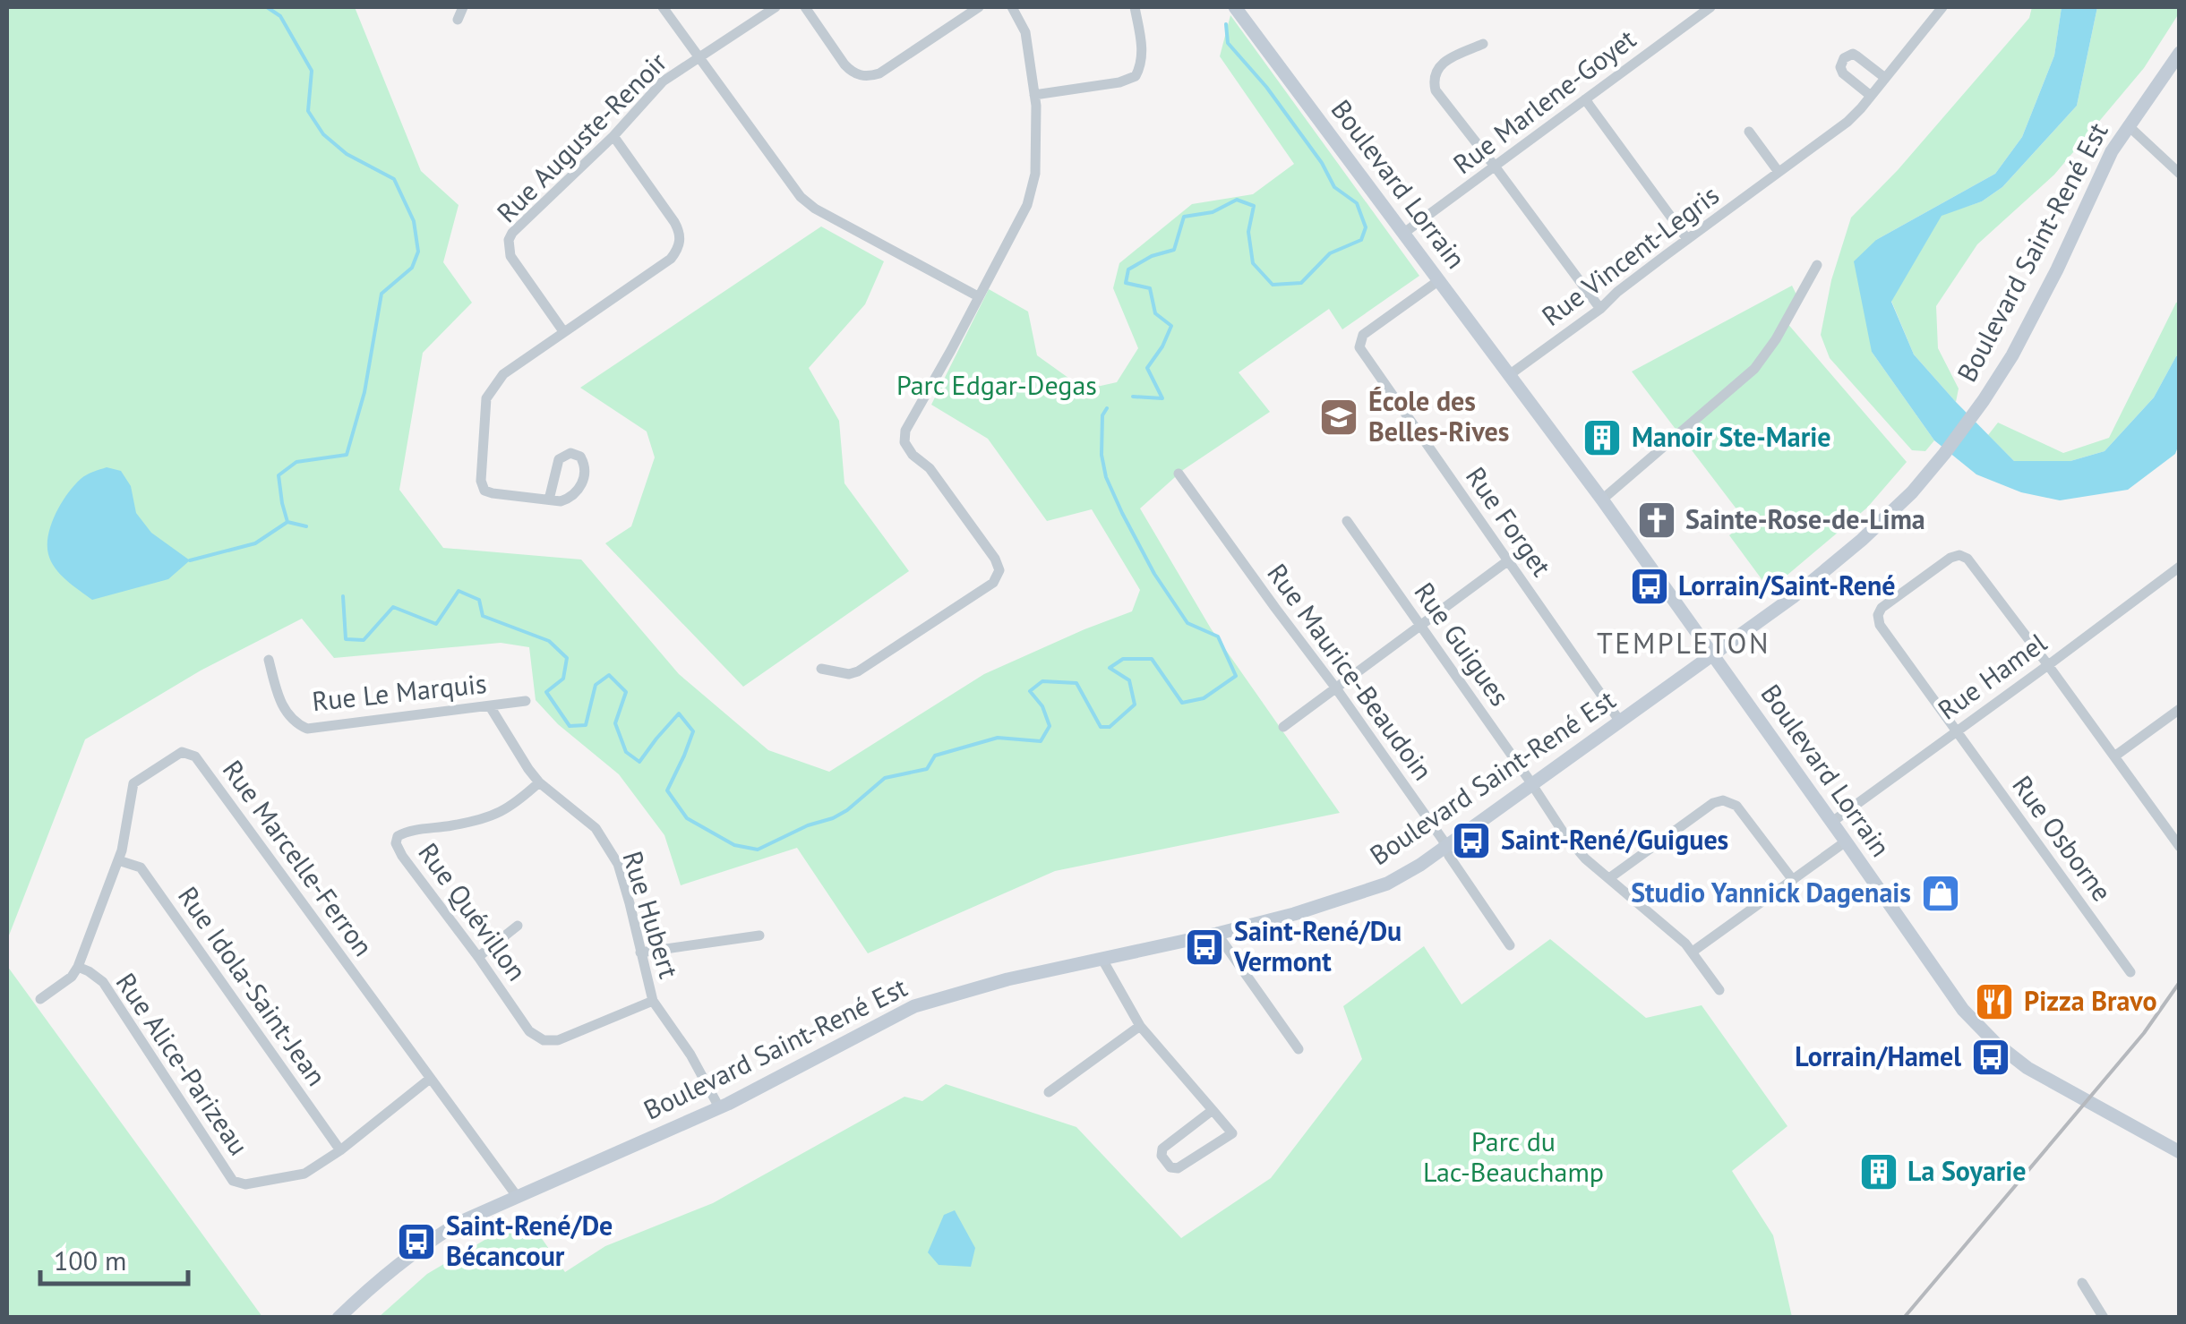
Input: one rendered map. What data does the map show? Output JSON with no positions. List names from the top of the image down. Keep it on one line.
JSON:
{"streets":{"street":["Rue Marlene-Goyet","Rue Auguste-Renoir","Boulevard Lorrain","Boulevard Saint-René Est","Rue Vincent-Legris","Rue Forget","Rue Guigues","Rue Maurice-Beaudoin","Rue Hamel","Rue Le Marquis","Rue Osborne","Rue Marcelle-Ferron","Rue Quévillon","Rue Hubert","Rue Idola-Saint-Jean","Rue Alice-Parizeau"]},"crossings":[["Rue Marlene-Goyet","Boulevard Lorrain"],["Boulevard Lorrain","Boulevard Saint-René Est"],["Boulevard Lorrain","Rue Vincent-Legris"],["Boulevard Lorrain","Rue Forget"],["Boulevard Lorrain","Rue Hamel"],["Boulevard Saint-René Est","Rue Forget"],["Boulevard Saint-René Est","Rue Guigues"],["Boulevard Saint-René Est","Rue Maurice-Beaudoin"],["Boulevard Saint-René Est","Rue Marcelle-Ferron"],["Boulevard Saint-René Est","Rue Hubert"],["Rue Hamel","Rue Osborne"],["Rue Le Marquis","Rue Hubert"],["Rue Marcelle-Ferron","Rue Idola-Saint-Jean"],["Rue Marcelle-Ferron","Rue Alice-Parizeau"],["Rue Quévillon","Rue Hubert"],["Rue Idola-Saint-Jean","Rue Alice-Parizeau"]],"districts":["TEMPLETON"],"parks":["Parc Edgar-Degas","Parc du Lac-Beauchamp"],"places":{"school or university":["École des Belles-Rives"],"building":["Manoir Ste-Marie","La Soyarie"],"church":["Sainte-Rose-de-Lima"],"bus stop":["Lorrain/Saint-René","Saint-René/Guigues","Saint-René/Du Vermont","Lorrain/Hamel","Saint-René/De Bécancour"],"shop":["Studio Yannick Dagenais"],"restaurant":["Pizza Bravo"]},"scale_bar":"100 m"}
